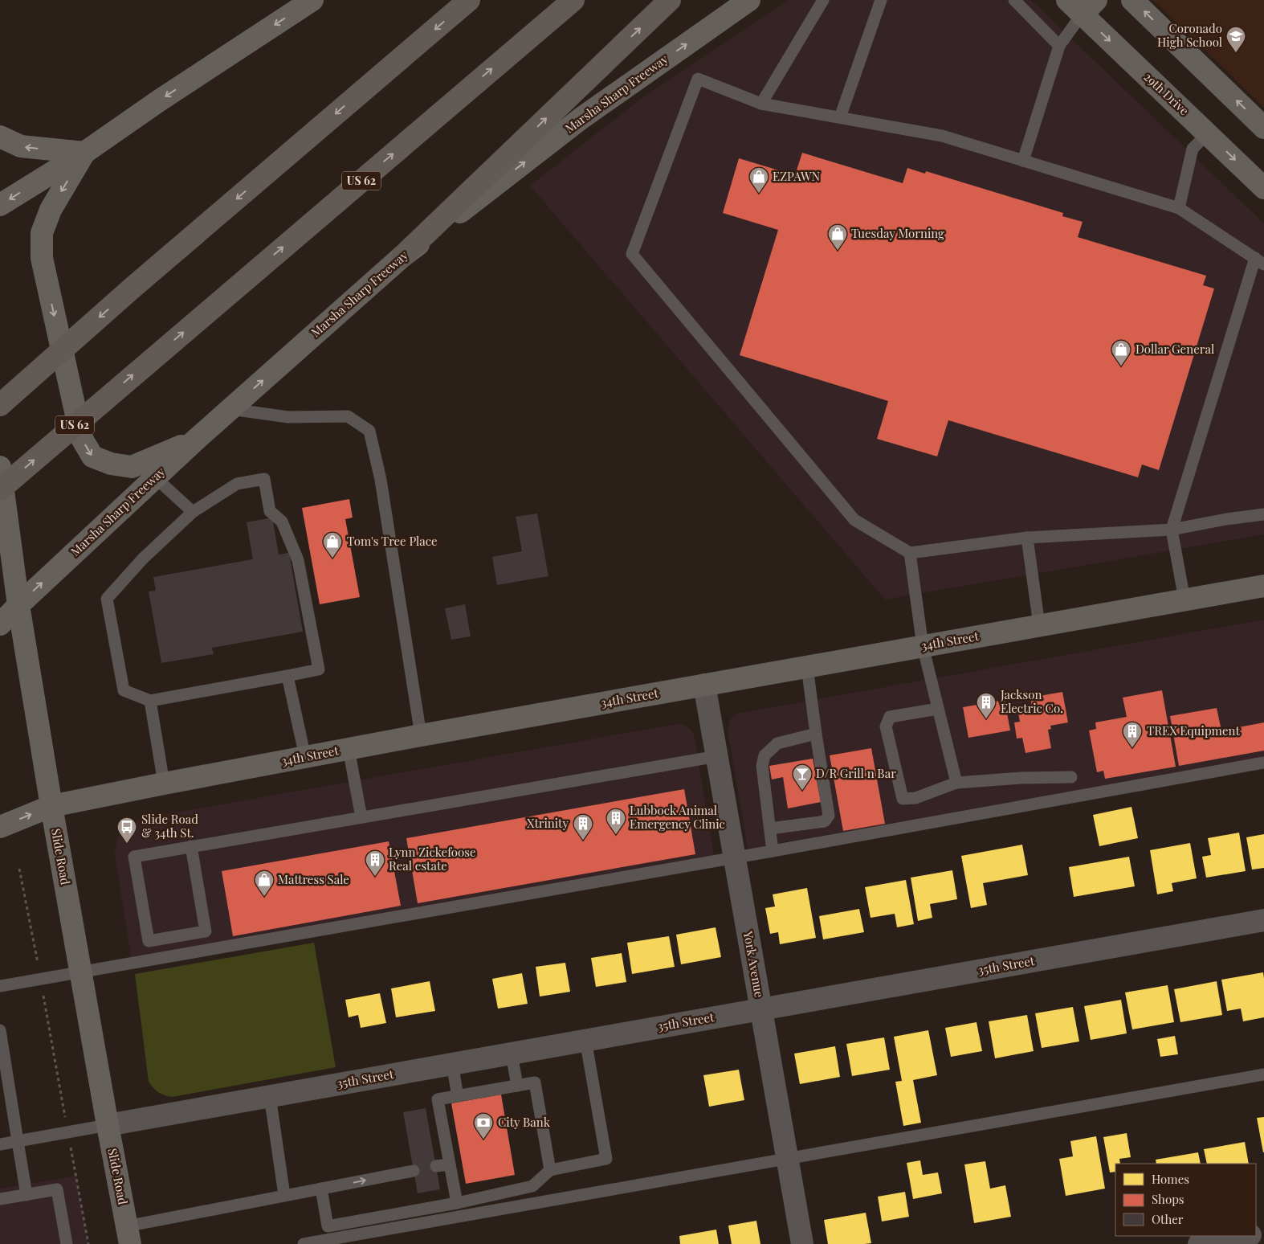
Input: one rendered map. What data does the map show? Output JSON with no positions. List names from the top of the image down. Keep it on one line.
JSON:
{"streets":{"highway":["US 62"],"main road":["Marsha Sharp Freeway","29th Drive","34th Street","Slide Road"],"street":["York Avenue","35th Street"]},"crossings":[["Marsha Sharp Freeway","Slide Road"],["34th Street","Slide Road"],["34th Street","York Avenue"],["Slide Road","35th Street"],["York Avenue","35th Street"]],"one_way":["Marsha Sharp Freeway"],"places":{"school or university":["Coronado High School"],"shop":["EZPAWN","Tuesday Morning","Dollar General","Tom's Tree Place","Mattress Sale"],"building":["Jackson Electric Co.","TREX Equipment","Lubbock Animal Emergency Clinic","Xtrinity","Lynn Zickefoose Real estate"],"bar":["D/R Grill n Bar"],"bus stop":["Slide Road & 34th St."],"bank":["City Bank"]},"legend":["Homes","Shops","Other"]}
